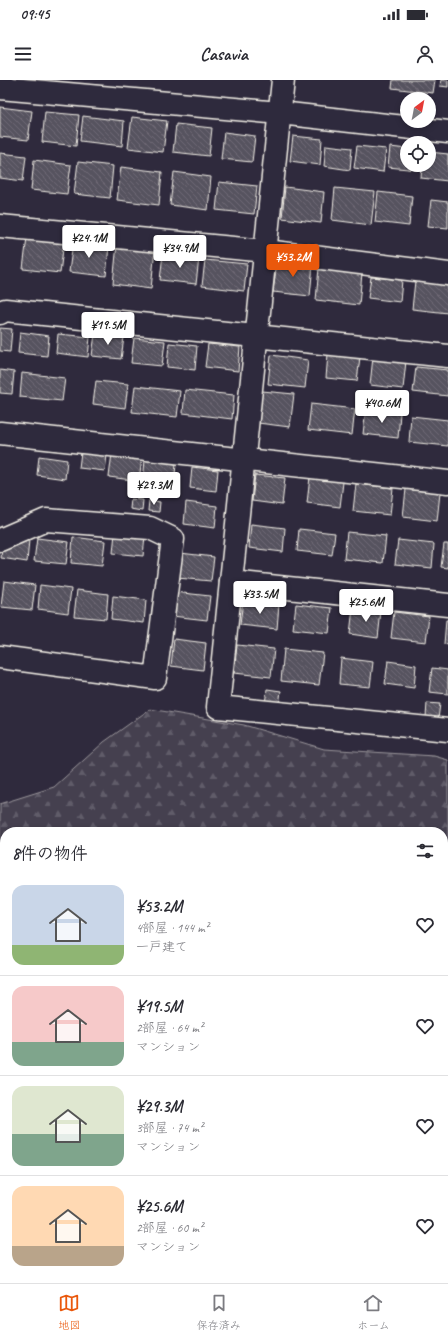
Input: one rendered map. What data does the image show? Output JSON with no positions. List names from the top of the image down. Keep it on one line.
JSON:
{"north":"top right","page":{"status":"09:45","header":"Casavia","price":["¥24.1M","¥34.9M","¥53.2M","¥19.5M","¥40.6M","¥29.3M","¥33.5M","¥25.6M"],"heading":"8件の物件","list":[{"name":"¥53.2M","note":"4部屋 · 144 m² · 一戸建て"},{"name":"¥19.5M","note":"2部屋 · 64 m² · マンション"},{"name":"¥29.3M","note":"3部屋 · 74 m² · マンション"},{"name":"¥25.6M","note":"2部屋 · 60 m² · マンション"}],"tabs":["地図","保存済み","ホーム"]}}
